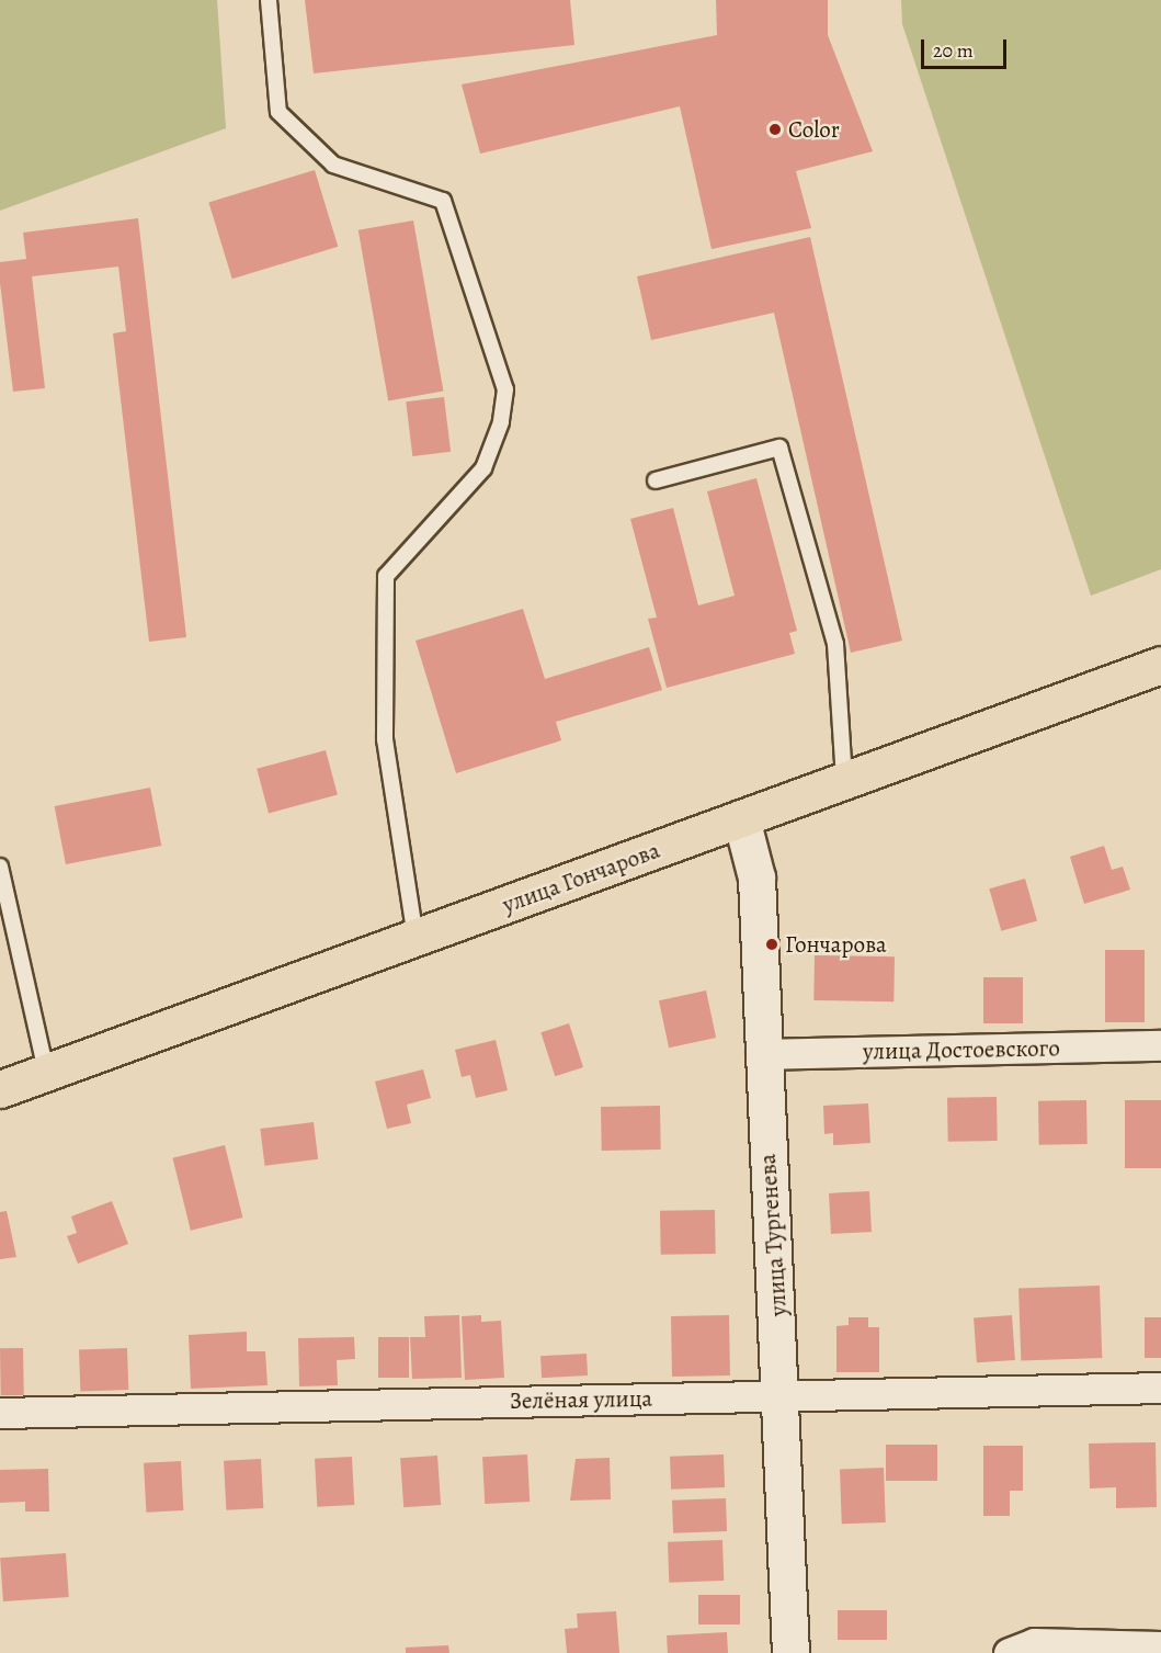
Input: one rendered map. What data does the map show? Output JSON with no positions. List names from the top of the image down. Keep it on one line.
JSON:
{"streets":{"main road":["улица Гончарова"],"street":["улица Достоевского","улица Тургенева","Зелёная улица"]},"crossings":[["улица Гончарова","улица Тургенева"],["улица Достоевского","улица Тургенева"],["улица Тургенева","Зелёная улица"]],"places":["Color","Гончарова"],"scale_bar":"20 m"}
